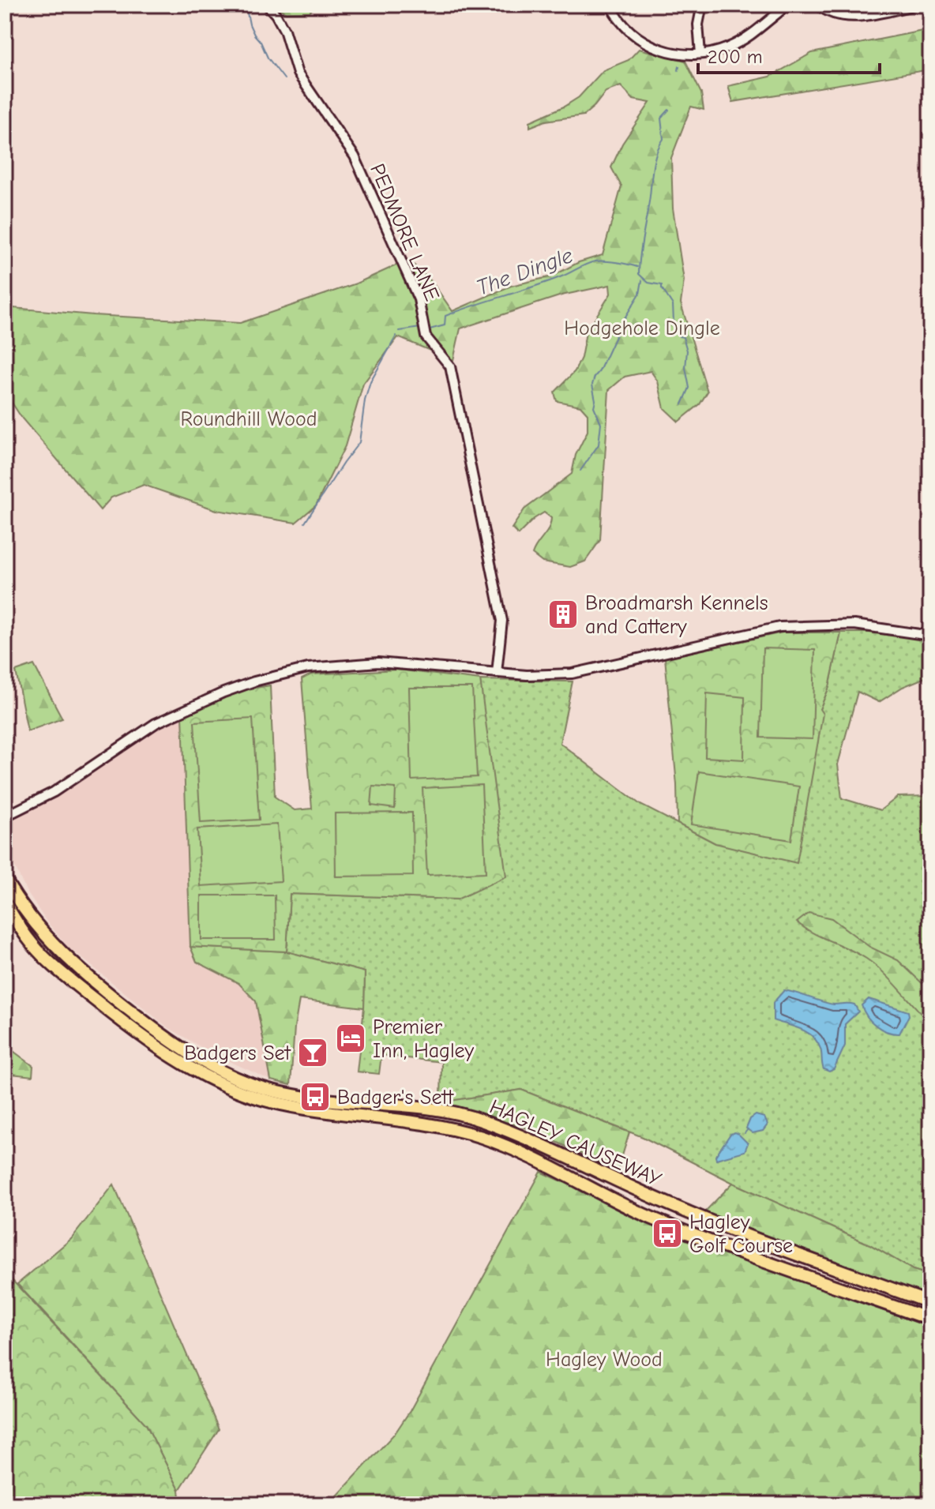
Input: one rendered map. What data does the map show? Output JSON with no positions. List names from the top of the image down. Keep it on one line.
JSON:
{"streets":{"highway":["HAGLEY CAUSEWAY"],"street":["PEDMORE LANE"]},"water":["The Dingle"],"parks":["Hodgehole Dingle","Roundhill Wood","Hagley Wood"],"places":{"building":["Broadmarsh Kennels and Cattery"],"hotel":["Premier Inn, Hagley"],"bar":["Badgers Set"],"bus stop":["Badger's Sett","Hagley Golf Course"]},"scale_bar":"200 m"}
